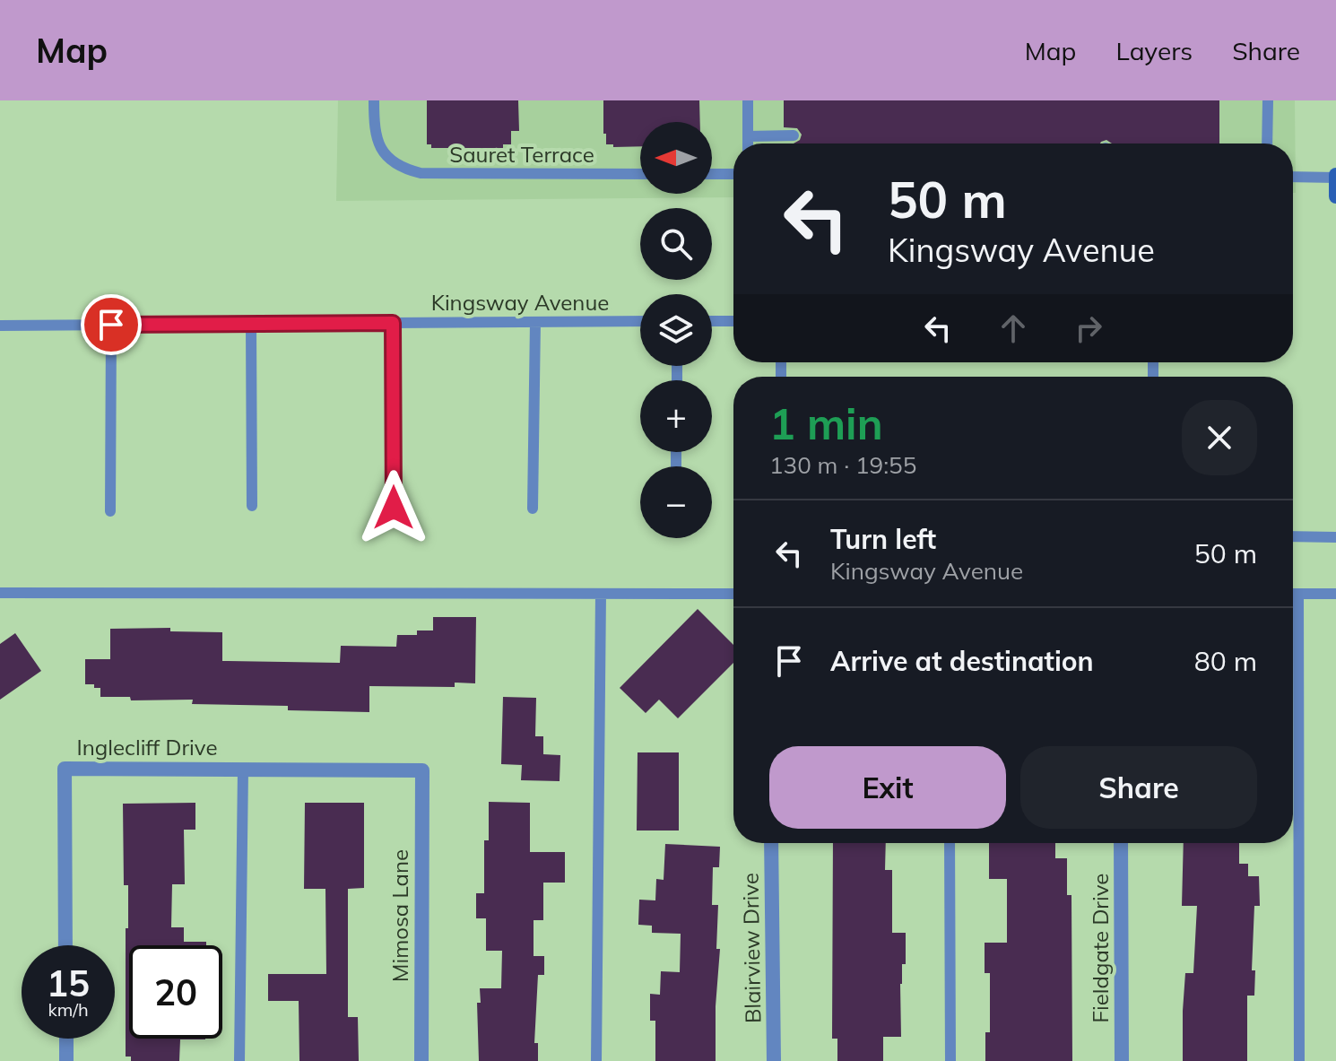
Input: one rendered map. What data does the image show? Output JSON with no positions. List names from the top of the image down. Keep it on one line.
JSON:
{"streets":{"street":["Inglecliff Drive","Mimosa Lane","Blairview Drive","Fieldgate Drive"],"lane":["Sauret Terrace","Kingsway Avenue"]},"crossings":[["Inglecliff Drive","Mimosa Lane"]],"north":"left","page":{"header":"Map","nav":["Map","Layers","Share"],"map_buttons":["+","−"],"turn":["50 m","Kingsway Avenue"],"heading":["1 min","130 m · 19:55"],"list":[{"name":"Turn left","note":"Kingsway Avenue","value":"50 m"},{"name":"Arrive at destination","value":"80 m"}],"buttons":["Exit","Share"],"speed":"15 km/h","limit":"20"}}
